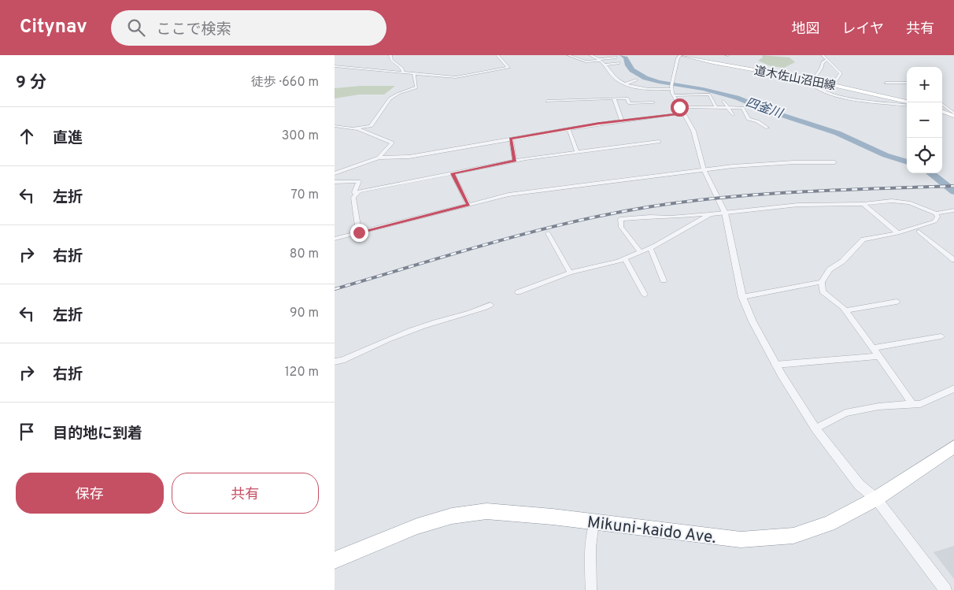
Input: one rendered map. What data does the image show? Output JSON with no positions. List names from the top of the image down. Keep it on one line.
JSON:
{"streets":{"highway":["Mikuni-kaido Ave."],"main road":["道木佐山沼田線"]},"water":["四釜川"],"page":{"header":"Citynav","search":"ここで検索","nav":["地図","レイヤ","共有"],"heading":["9 分","徒歩 · 660 m"],"map_buttons":["+","−"],"list":[["直進","300 m"],["左折","70 m"],["右折","80 m"],["左折","90 m"],["右折","120 m"],"目的地に到着"],"buttons":["保存","共有"]}}
